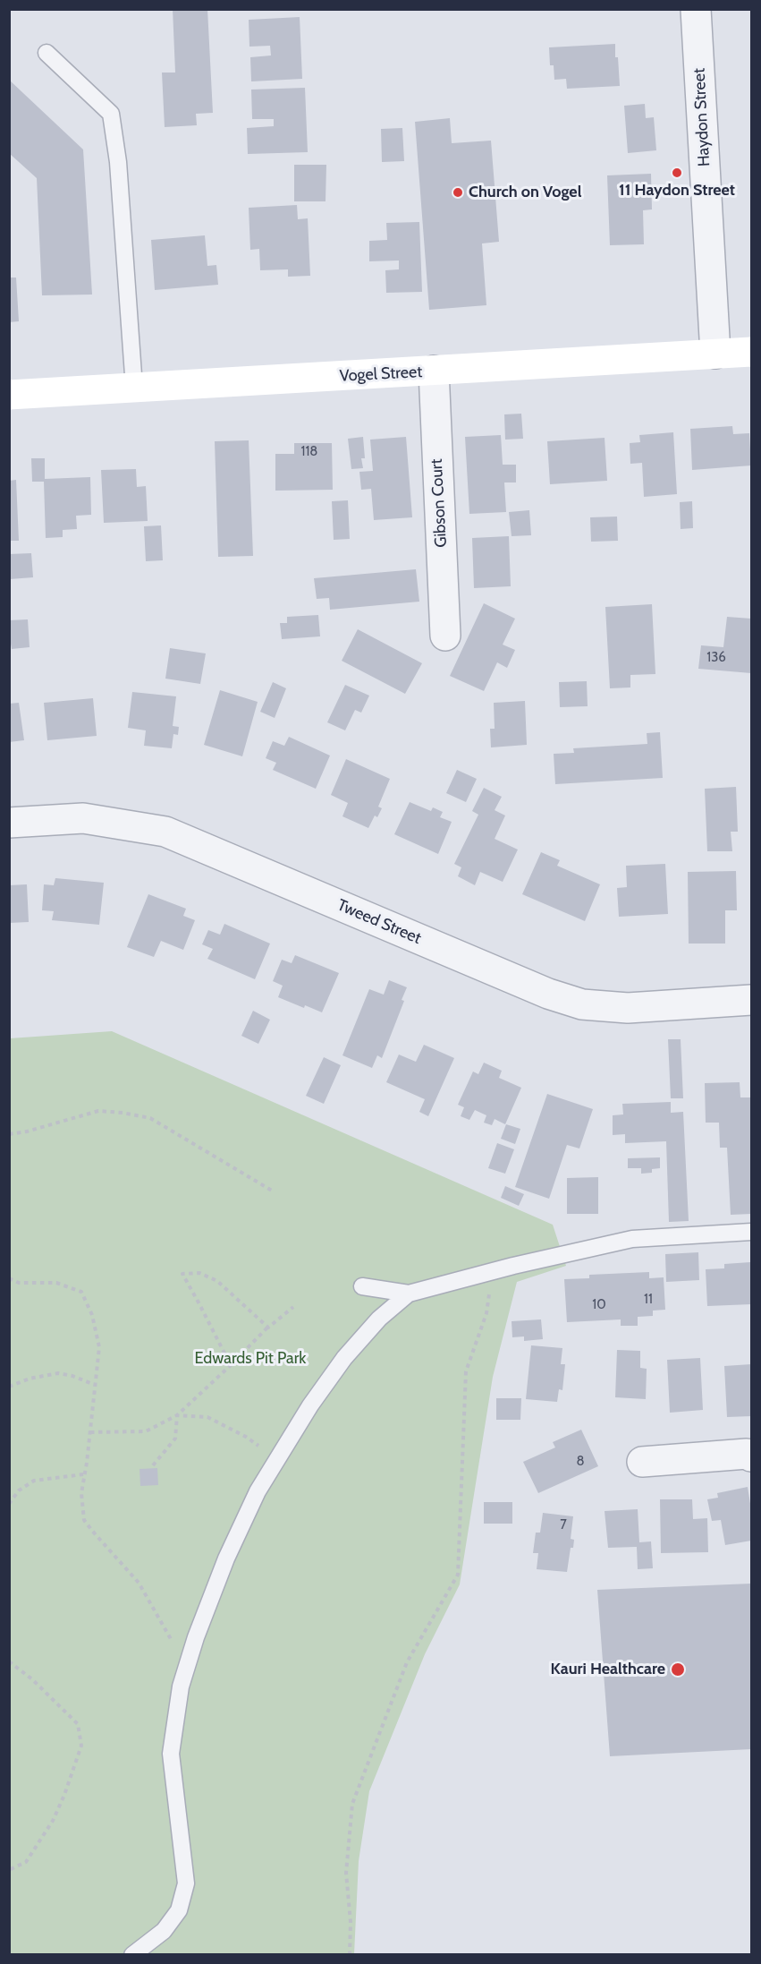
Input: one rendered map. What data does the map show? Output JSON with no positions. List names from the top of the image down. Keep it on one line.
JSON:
{"streets":{"main road":["Vogel Street"],"street":["Haydon Street","Gibson Court","Tweed Street"]},"crossings":[["Haydon Street","Vogel Street"],["Vogel Street","Gibson Court"]],"parks":["Edwards Pit Park"],"places":["11 Haydon Street","Church on Vogel","Kauri Healthcare"],"house_numbers":["118","136","11","10","8","7"]}
